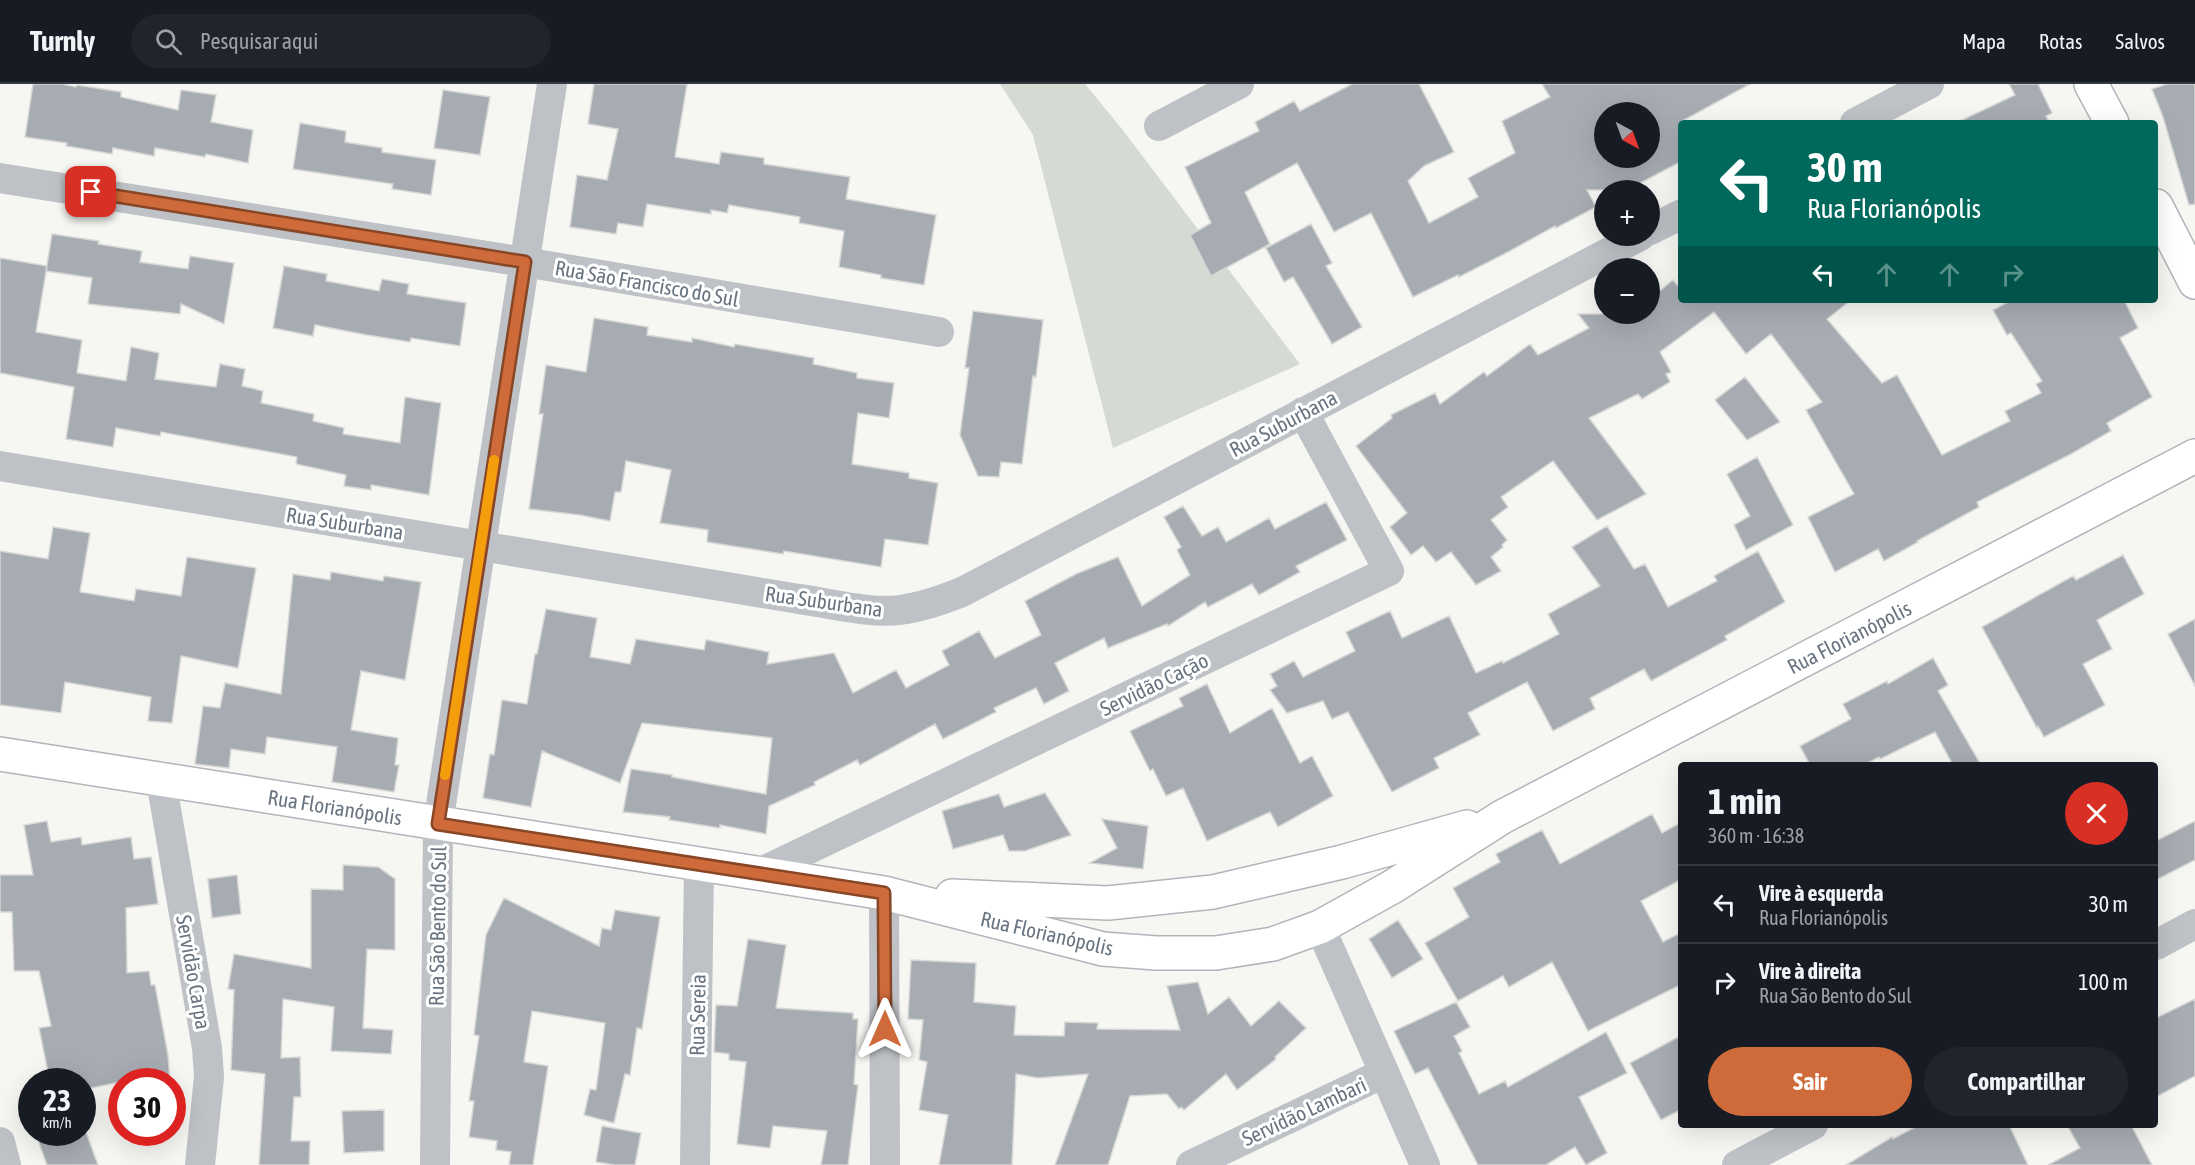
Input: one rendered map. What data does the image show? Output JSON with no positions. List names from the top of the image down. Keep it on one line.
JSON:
{"streets":{"street":["Rua São Francisco do Sul","Rua Suburbana","Rua Florianópolis","Servidão Cação","Rua São Bento do Sul","Servidão Carpa","Rua Sereia","Servidão Lambari"]},"crossings":[["Rua São Francisco do Sul","Rua São Bento do Sul"],["Rua Suburbana","Servidão Cação"],["Rua Suburbana","Rua São Bento do Sul"],["Rua Florianópolis","Servidão Cação"],["Rua Florianópolis","Rua São Bento do Sul"],["Rua Florianópolis","Servidão Carpa"],["Rua Florianópolis","Rua Sereia"]],"north":"bottom right","page":{"header":"Turnly","search":"Pesquisar aqui","nav":["Mapa","Rotas","Salvos"],"map_buttons":["+","−"],"turn":["30 m","Rua Florianópolis"],"heading":["1 min","360 m · 16:38"],"list":[{"name":"Vire à esquerda","note":"Rua Florianópolis","value":"30 m"},{"name":"Vire à direita","note":"Rua São Bento do Sul","value":"100 m"}],"buttons":["Sair","Compartilhar"],"speed":"23 km/h","limit":"30"}}
